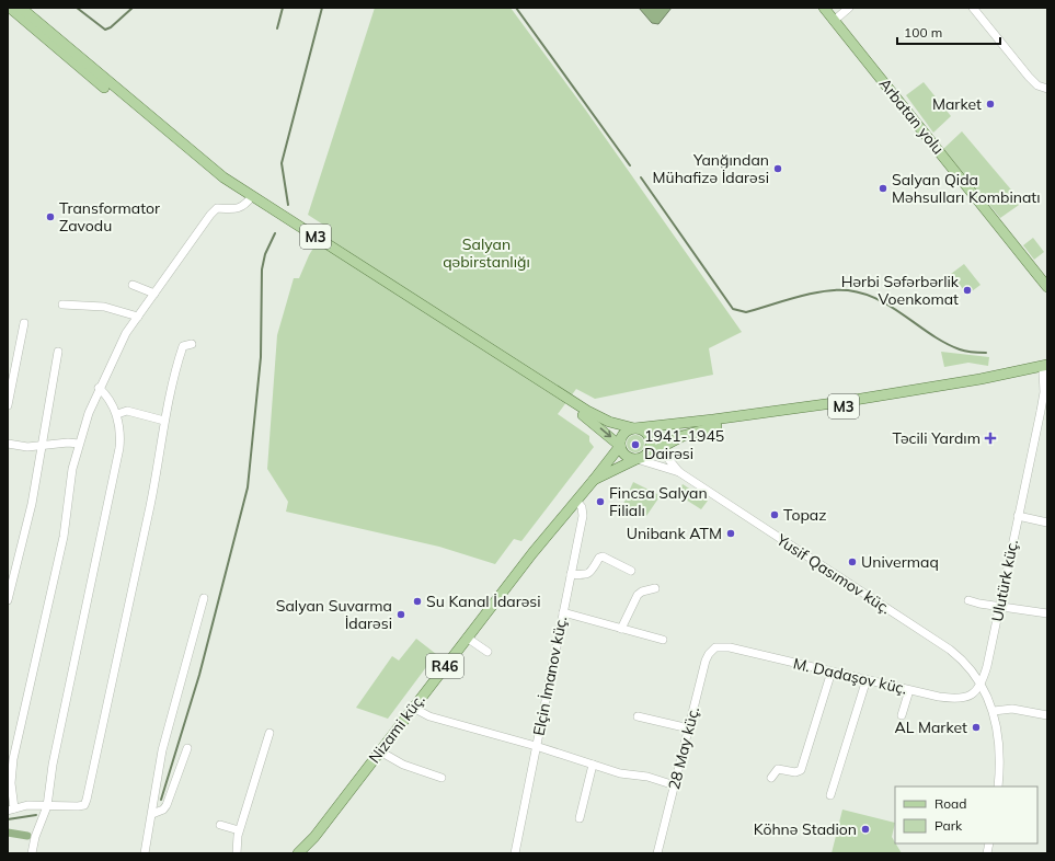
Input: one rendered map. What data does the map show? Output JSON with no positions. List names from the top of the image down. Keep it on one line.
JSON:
{"streets":{"main road":["Arbatan yolu","M3","R46","Nizami küç."],"street":["Yusif Qasımov küç.","Ulutürk küç.","Elçin İmanov küç.","M. Dadaşov küç.","28 May küç."]},"crossings":[["M3","Ulutürk küç."],["M3","Nizami küç."],["Yusif Qasımov küç.","Ulutürk küç."],["Yusif Qasımov küç.","M. Dadaşov küç."],["Ulutürk küç.","M. Dadaşov küç."],["Elçin İmanov küç.","Nizami küç."],["M. Dadaşov küç.","28 May küç."]],"parks":["Salyan qəbirstanlığı"],"places":{"other":["Market","Yanğından Mühafizə İdarəsi","Salyan Qida Məhsulları Kombinatı","Transformator Zavodu","Hərbi Səfərbərlik Voenkomat","1941-1945 Dairəsi","Fincsa Salyan Filialı","Topaz","Unibank ATM","Univermaq","Su Kanal İdarəsi","Salyan Suvarma İdarəsi","AL Market","Köhnə Stadion"],"health":["Təcili Yardım"]},"legend":["Road","Park"],"scale_bar":"100 m"}
